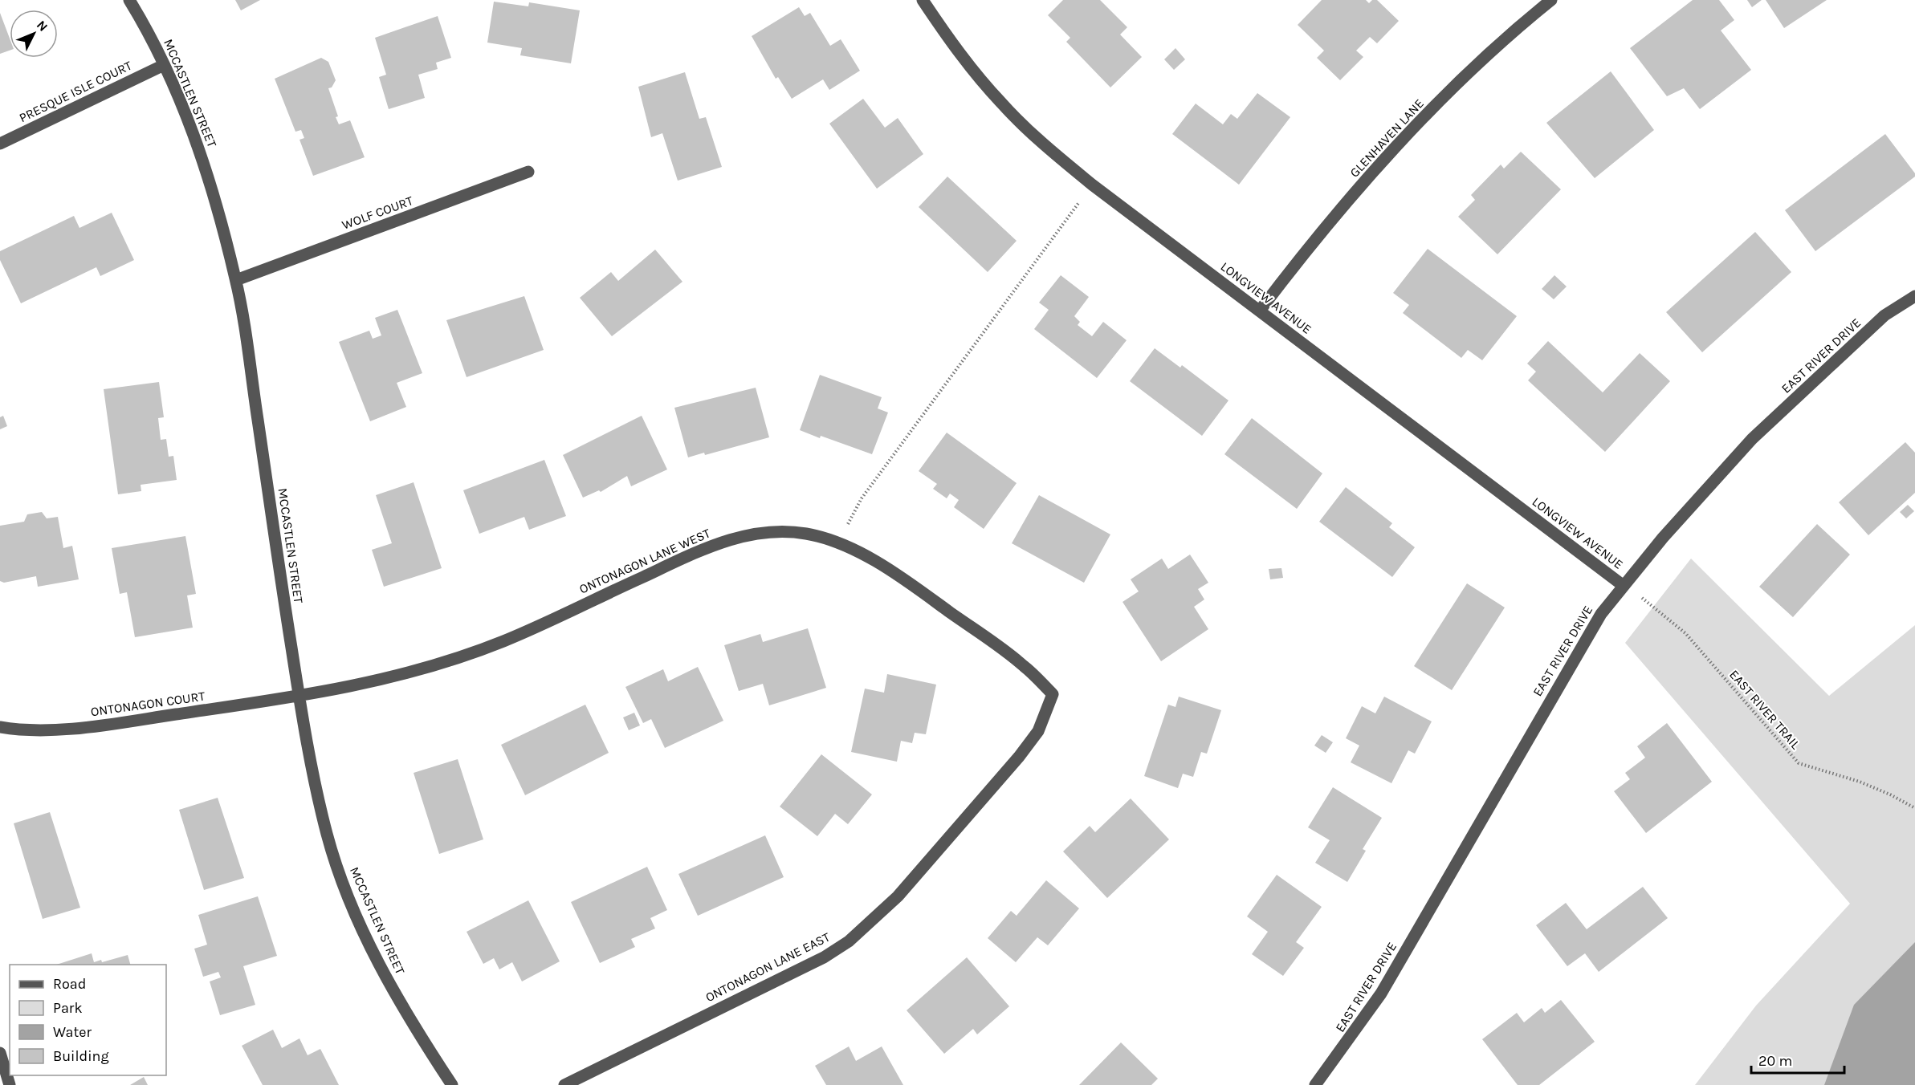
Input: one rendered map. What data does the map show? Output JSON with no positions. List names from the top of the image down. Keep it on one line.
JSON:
{"streets":{"street":["PRESQUE ISLE COURT","MCCASTLEN STREET","GLENHAVEN LANE","WOLF COURT","LONGVIEW AVENUE","EAST RIVER DRIVE","ONTONAGON LANE WEST","ONTONAGON COURT","ONTONAGON LANE EAST"],"path":["EAST RIVER TRAIL"]},"crossings":[["PRESQUE ISLE COURT","MCCASTLEN STREET"],["MCCASTLEN STREET","WOLF COURT"],["MCCASTLEN STREET","ONTONAGON LANE WEST"],["MCCASTLEN STREET","ONTONAGON COURT"],["GLENHAVEN LANE","LONGVIEW AVENUE"],["LONGVIEW AVENUE","EAST RIVER DRIVE"],["LONGVIEW AVENUE","EAST RIVER TRAIL"],["EAST RIVER DRIVE","EAST RIVER TRAIL"],["ONTONAGON LANE WEST","ONTONAGON COURT"],["ONTONAGON LANE WEST","ONTONAGON LANE EAST"]],"legend":["Road","Park","Water","Building"],"scale_bar":"20 m","north":"top right"}
